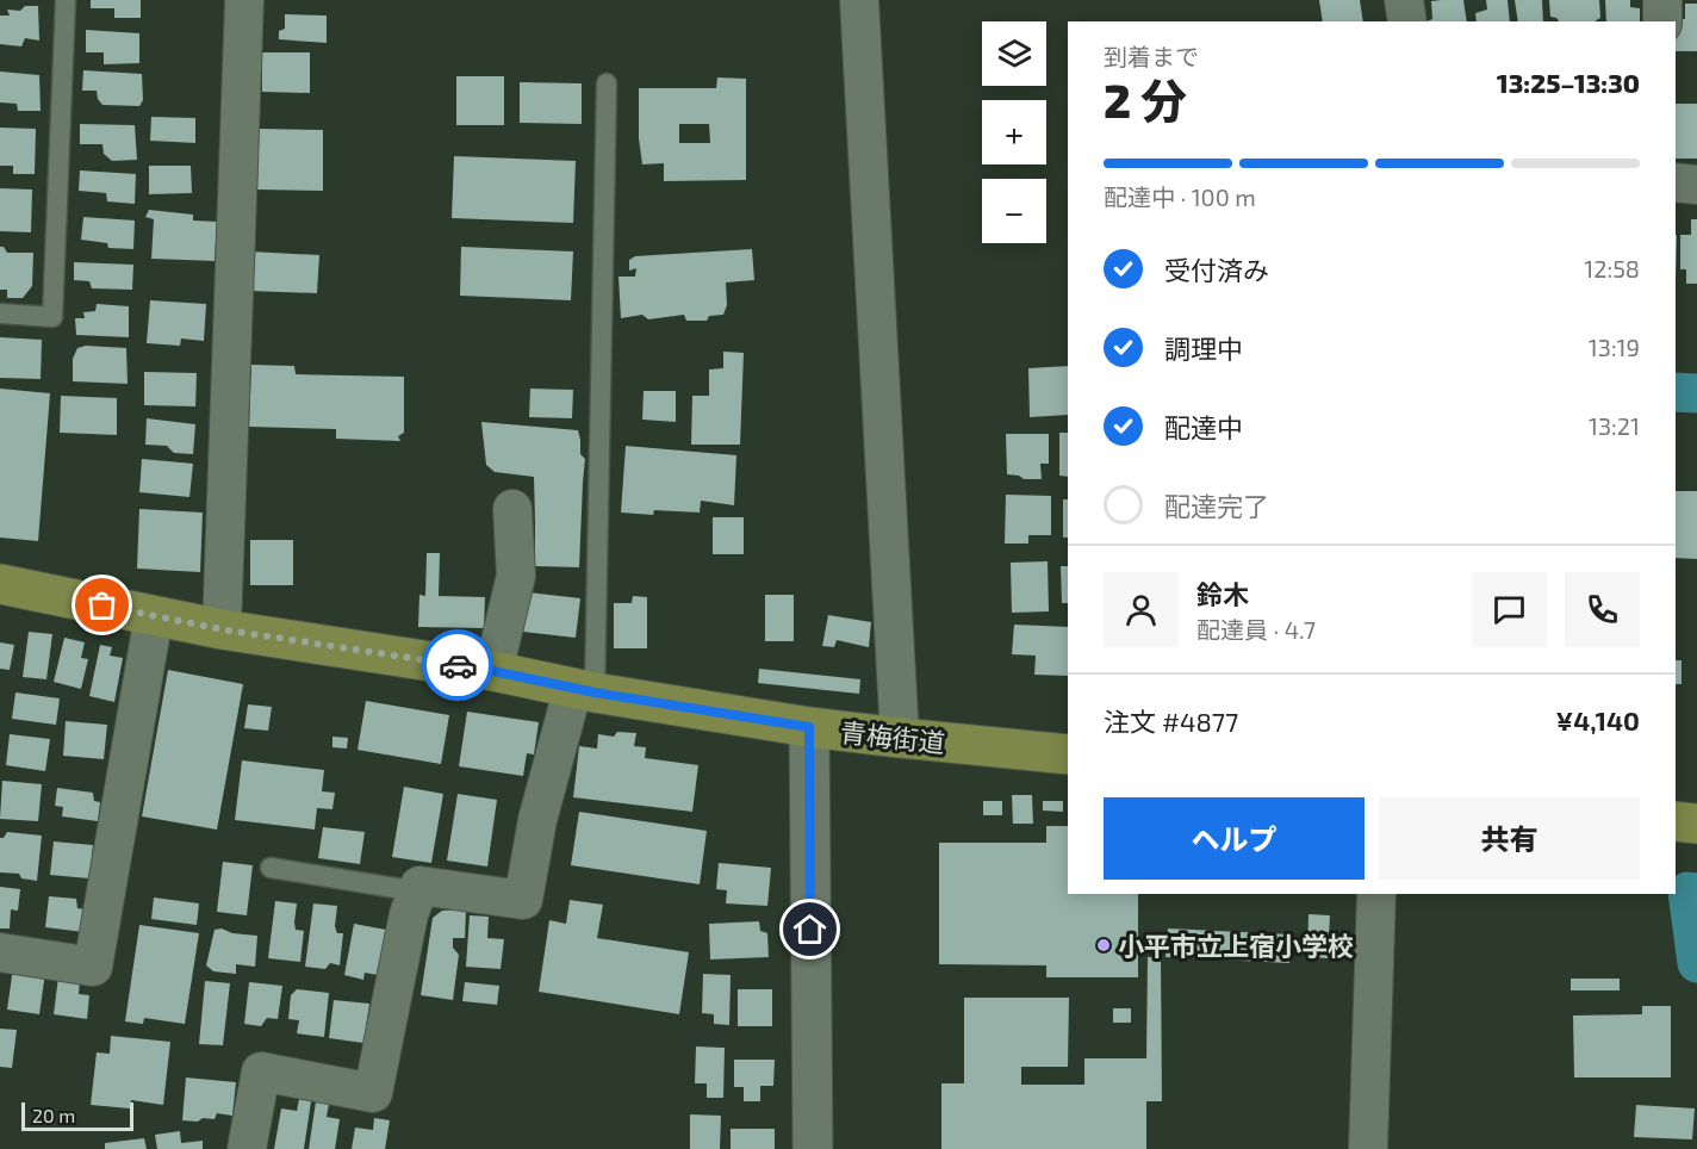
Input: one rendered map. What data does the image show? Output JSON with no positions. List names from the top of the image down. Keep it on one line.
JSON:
{"streets":{"main road":["青梅街道"]},"places":["小平市立上宿小学校"],"scale_bar":"20 m","page":{"map_buttons":["+","−"],"heading":["2 分","到着まで","13:25–13:30"],"panel":["鈴木","配達員 · 4.7","注文 #4877","¥4,140"],"bar":"配達中 · 100 m","list":[["受付済み","12:58"],["調理中","13:19"],["配達中","13:21"],"配達完了"],"buttons":["ヘルプ","共有"],"scale":"20 m"}}
